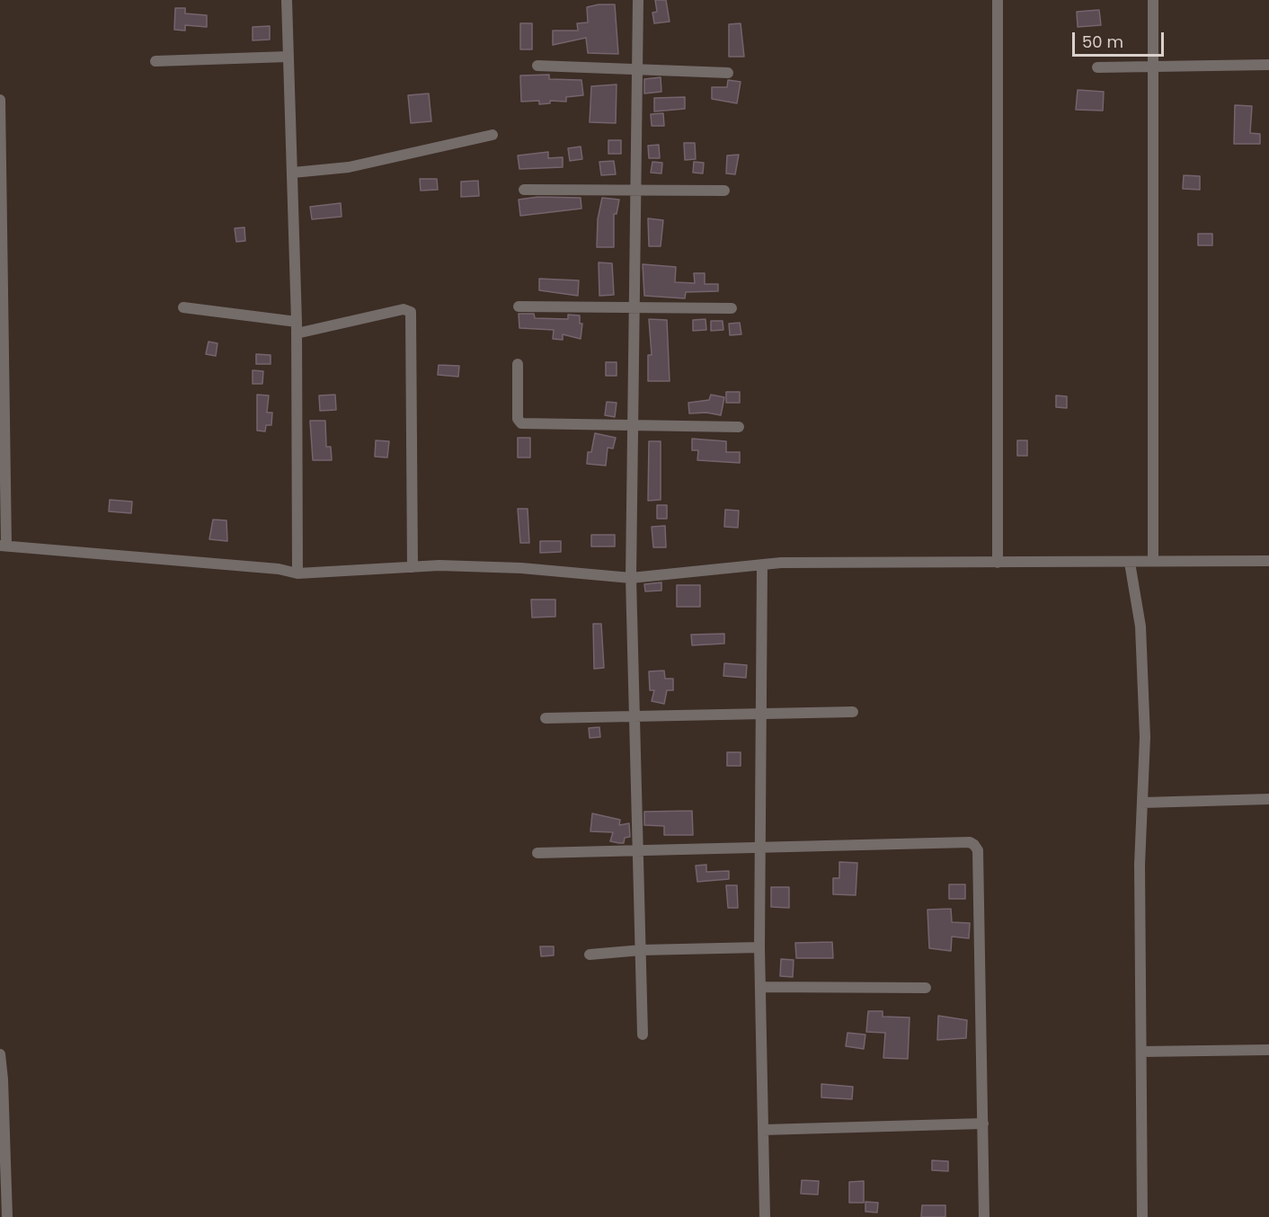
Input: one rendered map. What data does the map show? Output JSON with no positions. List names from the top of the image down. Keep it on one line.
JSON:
{"scale_bar":"50 m"}
